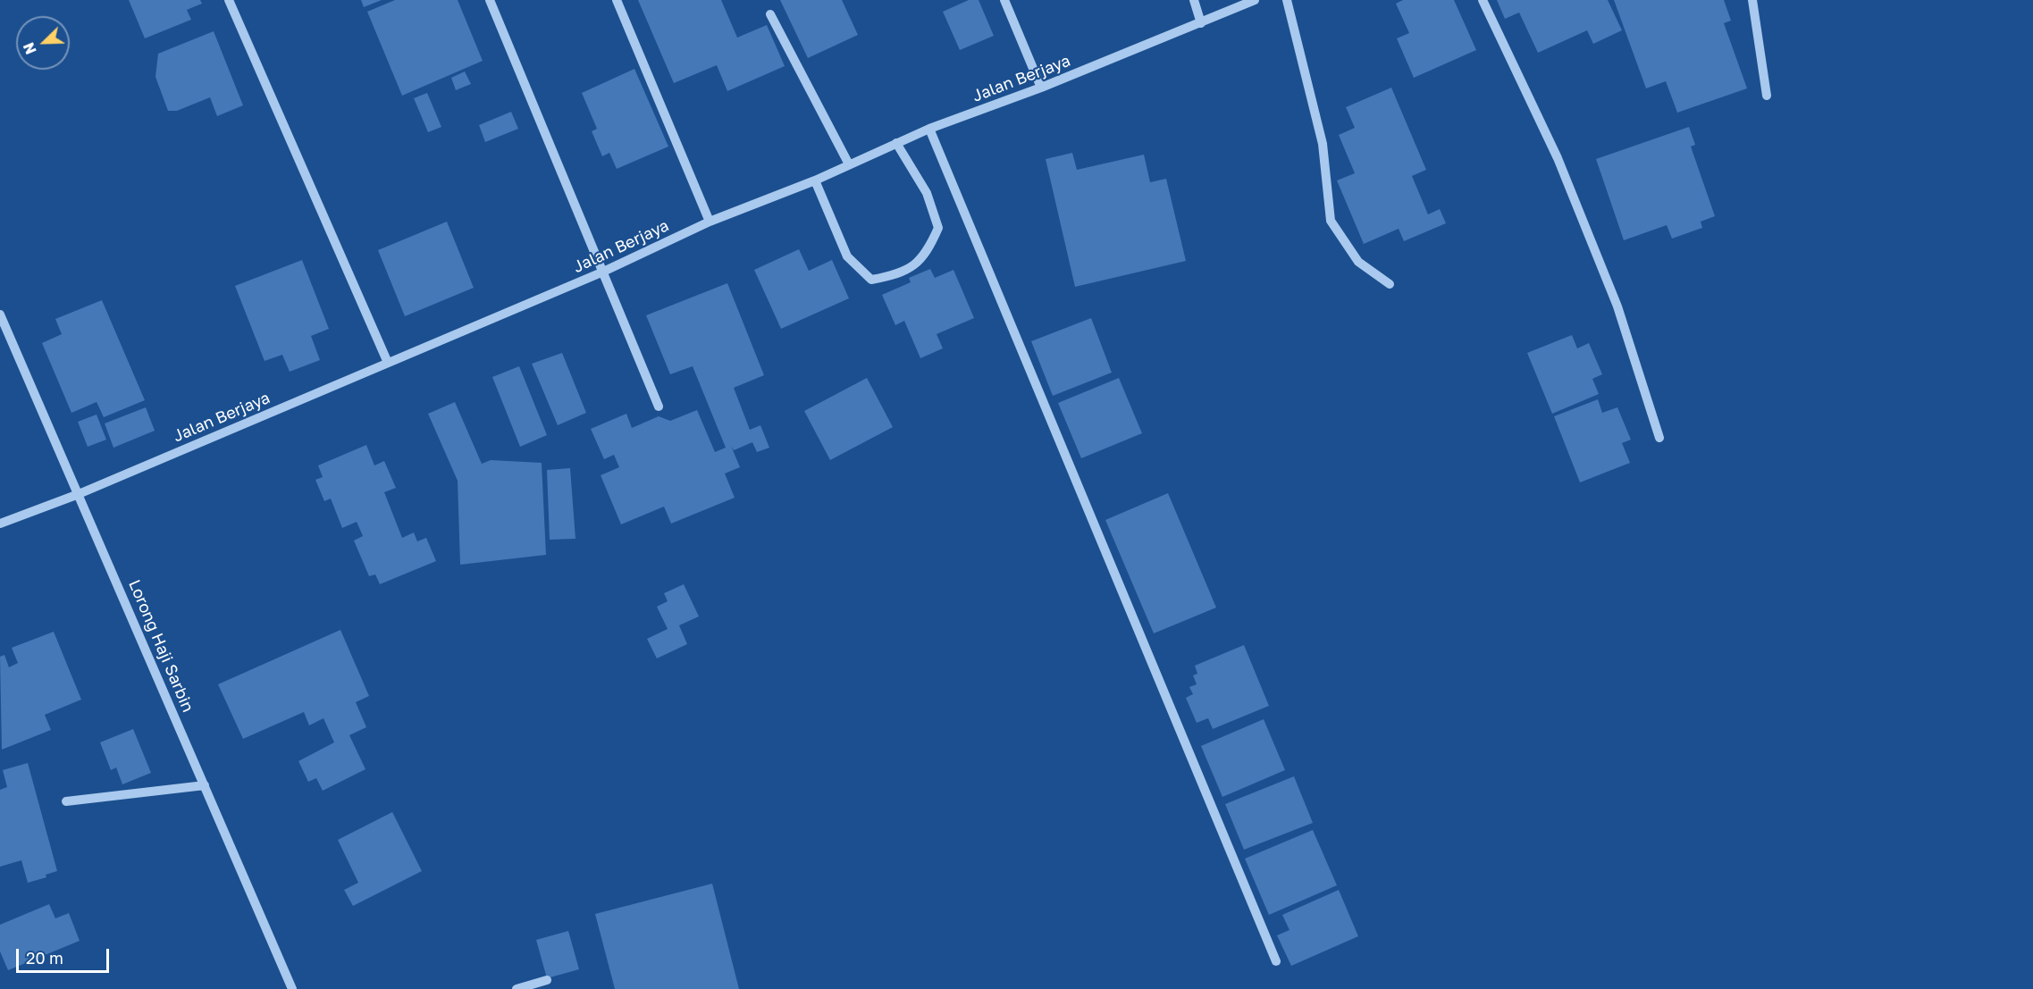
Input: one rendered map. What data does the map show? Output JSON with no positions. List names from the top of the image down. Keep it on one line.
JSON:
{"streets":{"street":["Jalan Berjaya","Lorong Haji Sarbin"]},"crossings":[["Jalan Berjaya","Lorong Haji Sarbin"]],"scale_bar":"20 m","north":"bottom left"}
